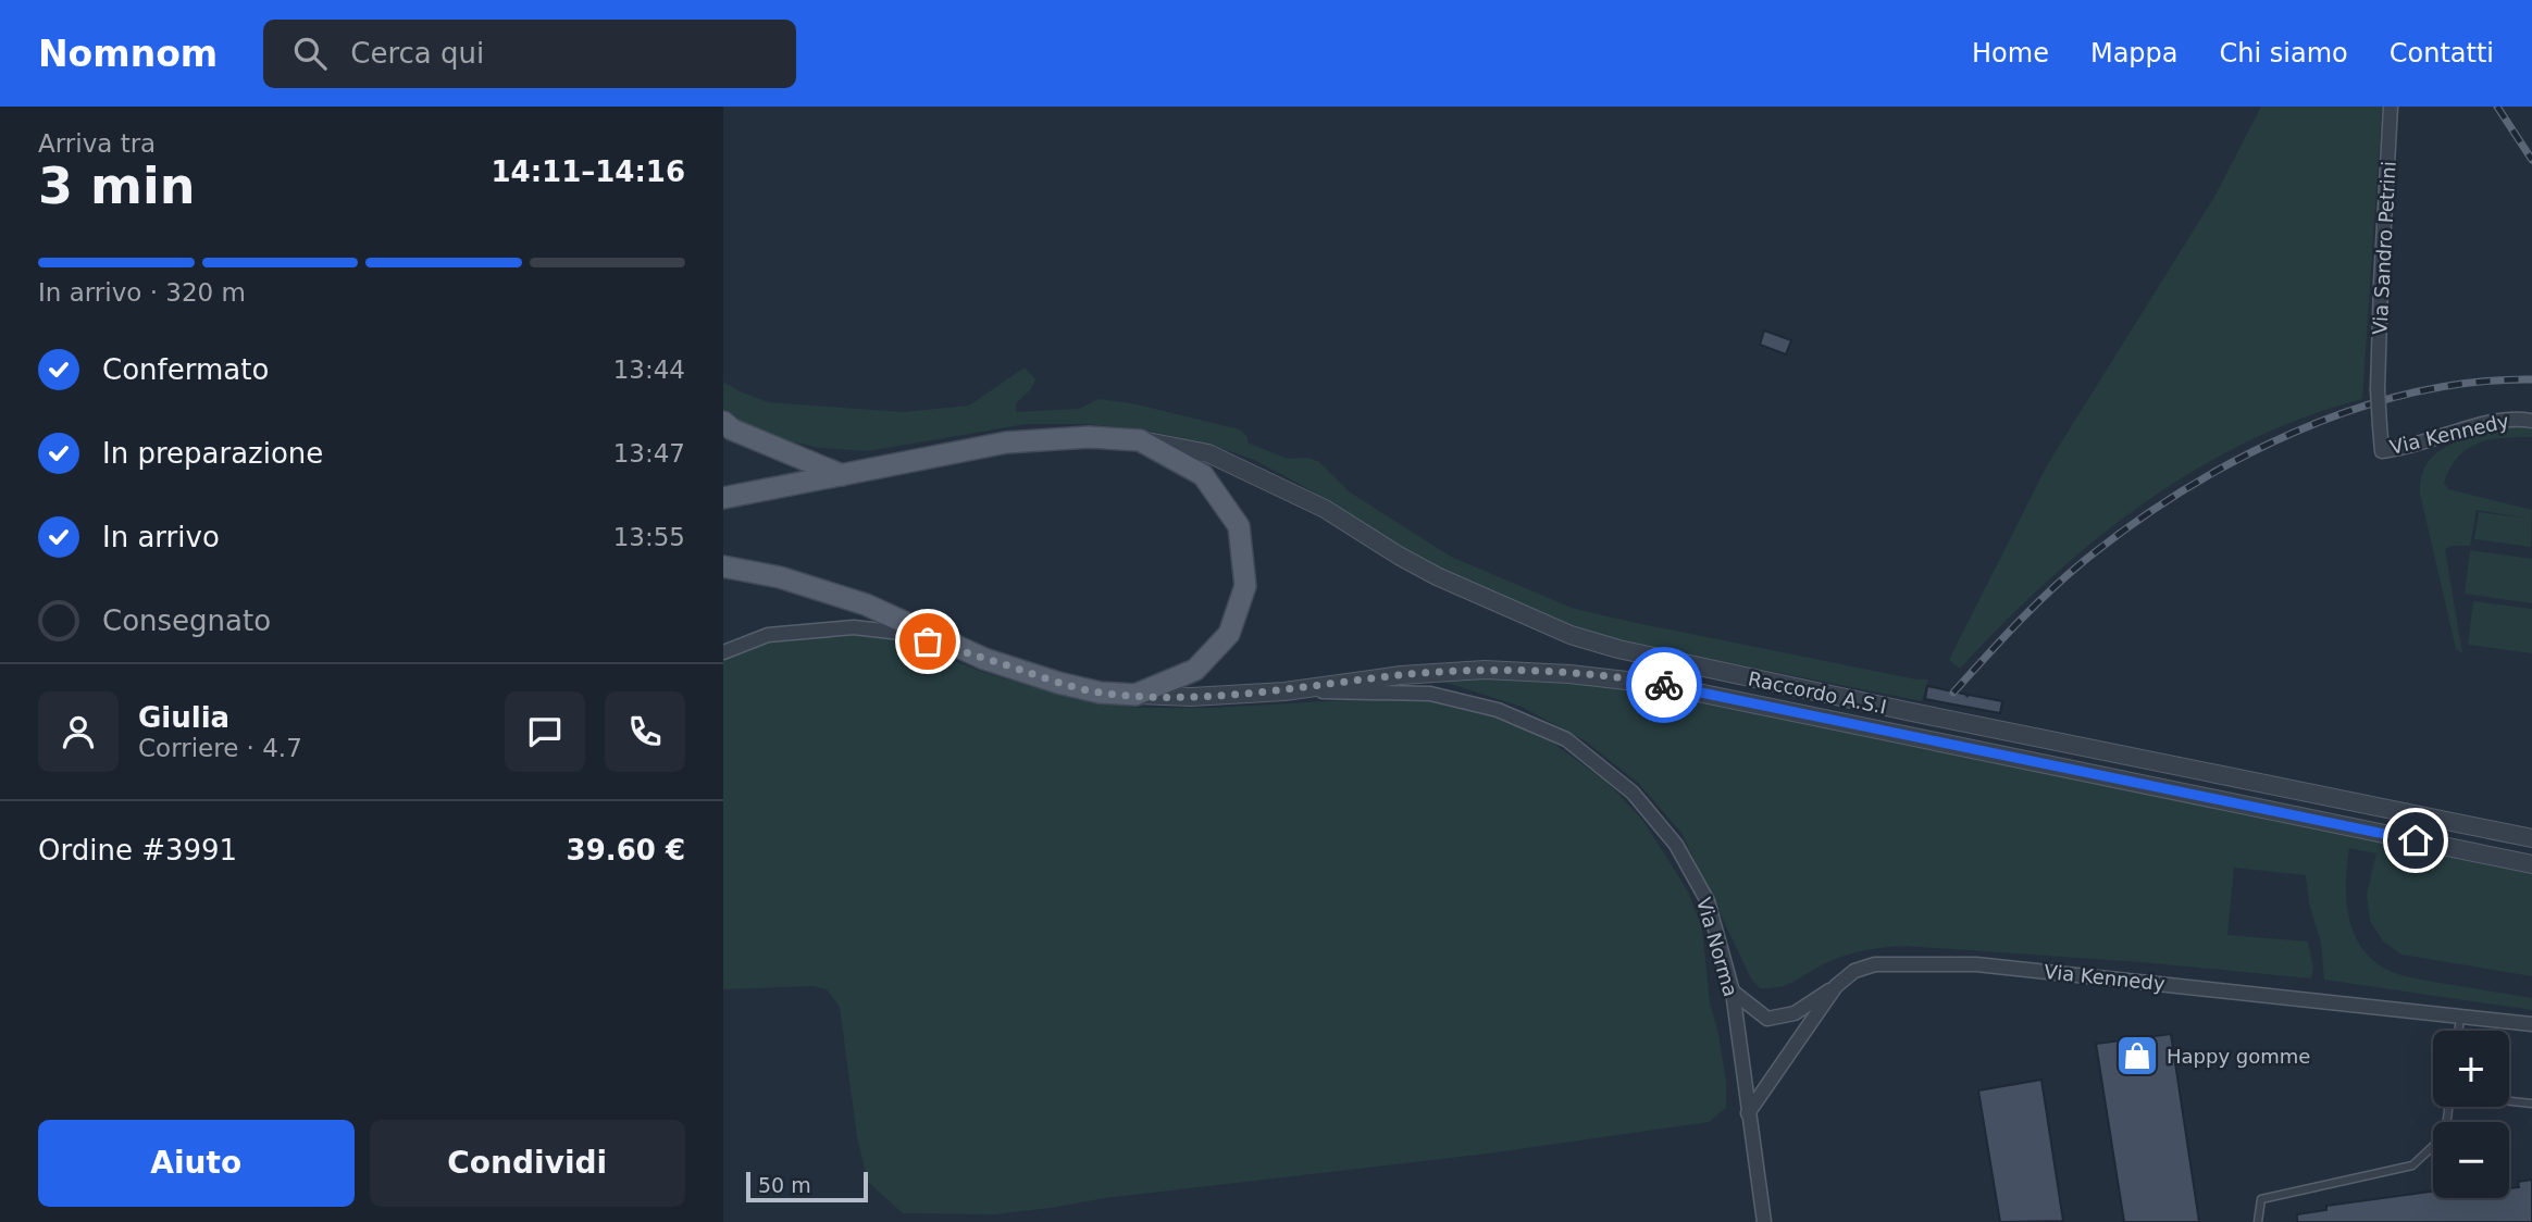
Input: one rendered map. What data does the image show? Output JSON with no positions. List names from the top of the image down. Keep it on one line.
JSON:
{"streets":{"street":["Via Sandro Petrini","Via Kennedy","Raccordo A.S.I","Via Norma"]},"crossings":[["Via Sandro Petrini","Via Kennedy"],["Via Kennedy","Via Norma"],["Raccordo A.S.I","Via Norma"]],"places":{"shop":["Happy gomme"]},"scale_bar":"50 m","page":{"header":"Nomnom","search":"Cerca qui","nav":["Home","Mappa","Chi siamo","Contatti"],"heading":["3 min","Arriva tra","14:11–14:16"],"panel":["Giulia","Corriere · 4.7","Ordine #3991","39.60 €"],"bar":"In arrivo · 320 m","list":[["Confermato","13:44"],["In preparazione","13:47"],["In arrivo","13:55"],"Consegnato"],"map_buttons":["+","−"],"buttons":["Aiuto","Condividi"],"scale":"50 m"}}
